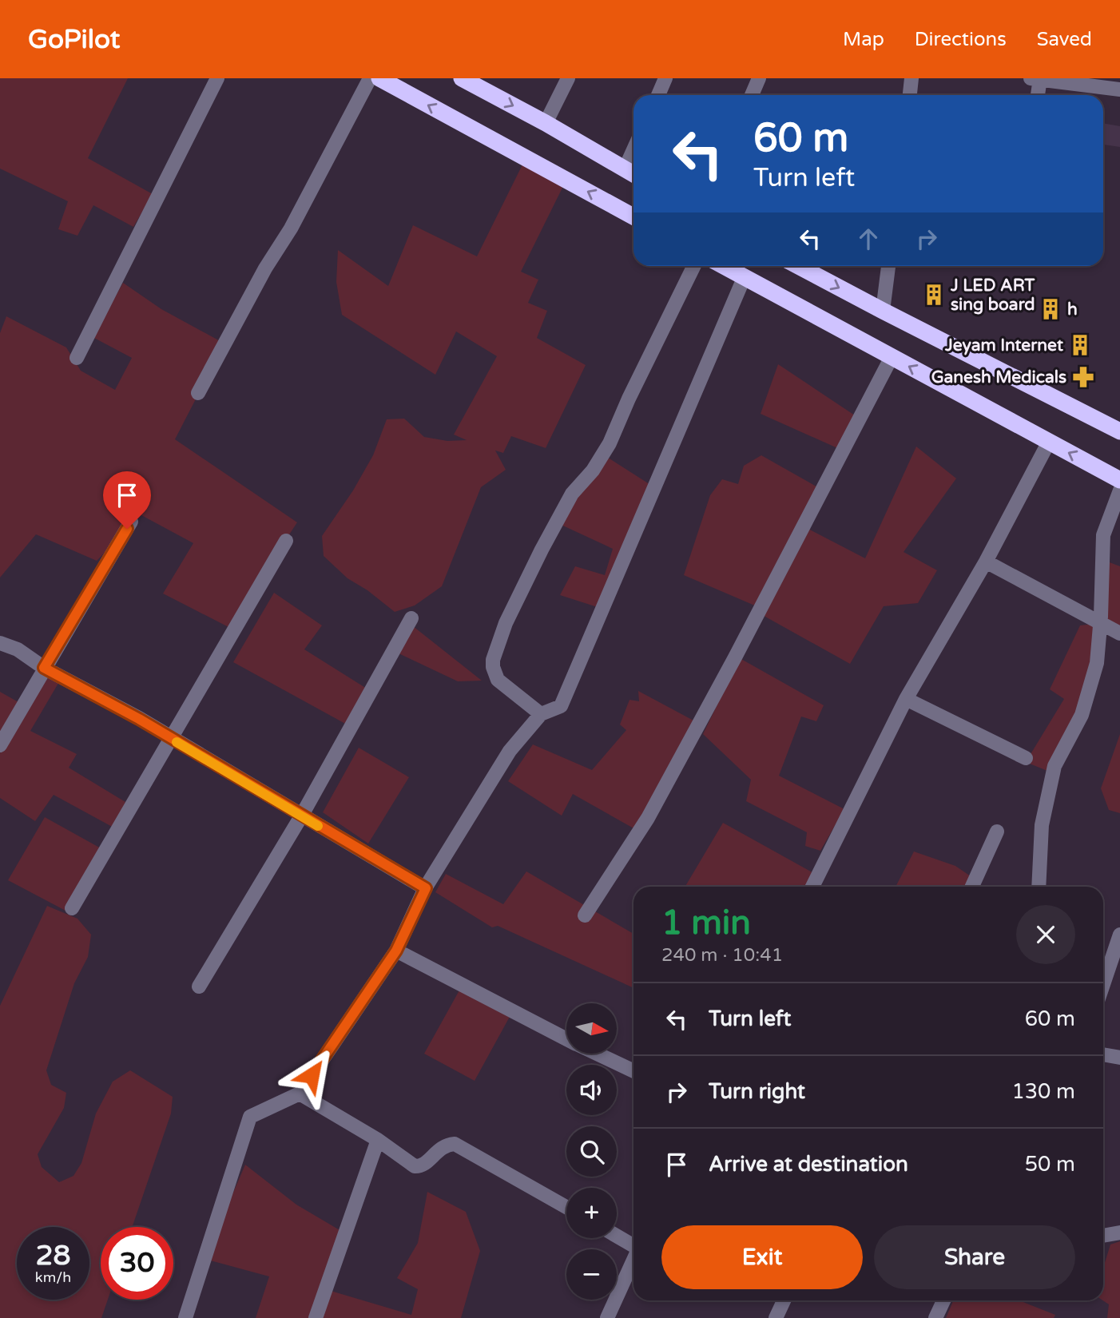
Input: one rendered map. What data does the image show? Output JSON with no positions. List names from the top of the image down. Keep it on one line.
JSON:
{"places":{"building":["J LED ART sing board","h","Jeyam Internet"],"pharmacy":["Ganesh Medicals"]},"north":"right","page":{"header":"GoPilot","nav":["Map","Directions","Saved"],"turn":["60 m","Turn left"],"heading":["1 min","240 m · 10:41"],"list":[{"name":"Turn left","value":"60 m"},{"name":"Turn right","value":"130 m"},{"name":"Arrive at destination","value":"50 m"}],"map_buttons":["+","−"],"buttons":["Exit","Share"],"speed":"28 km/h","limit":"30"}}
